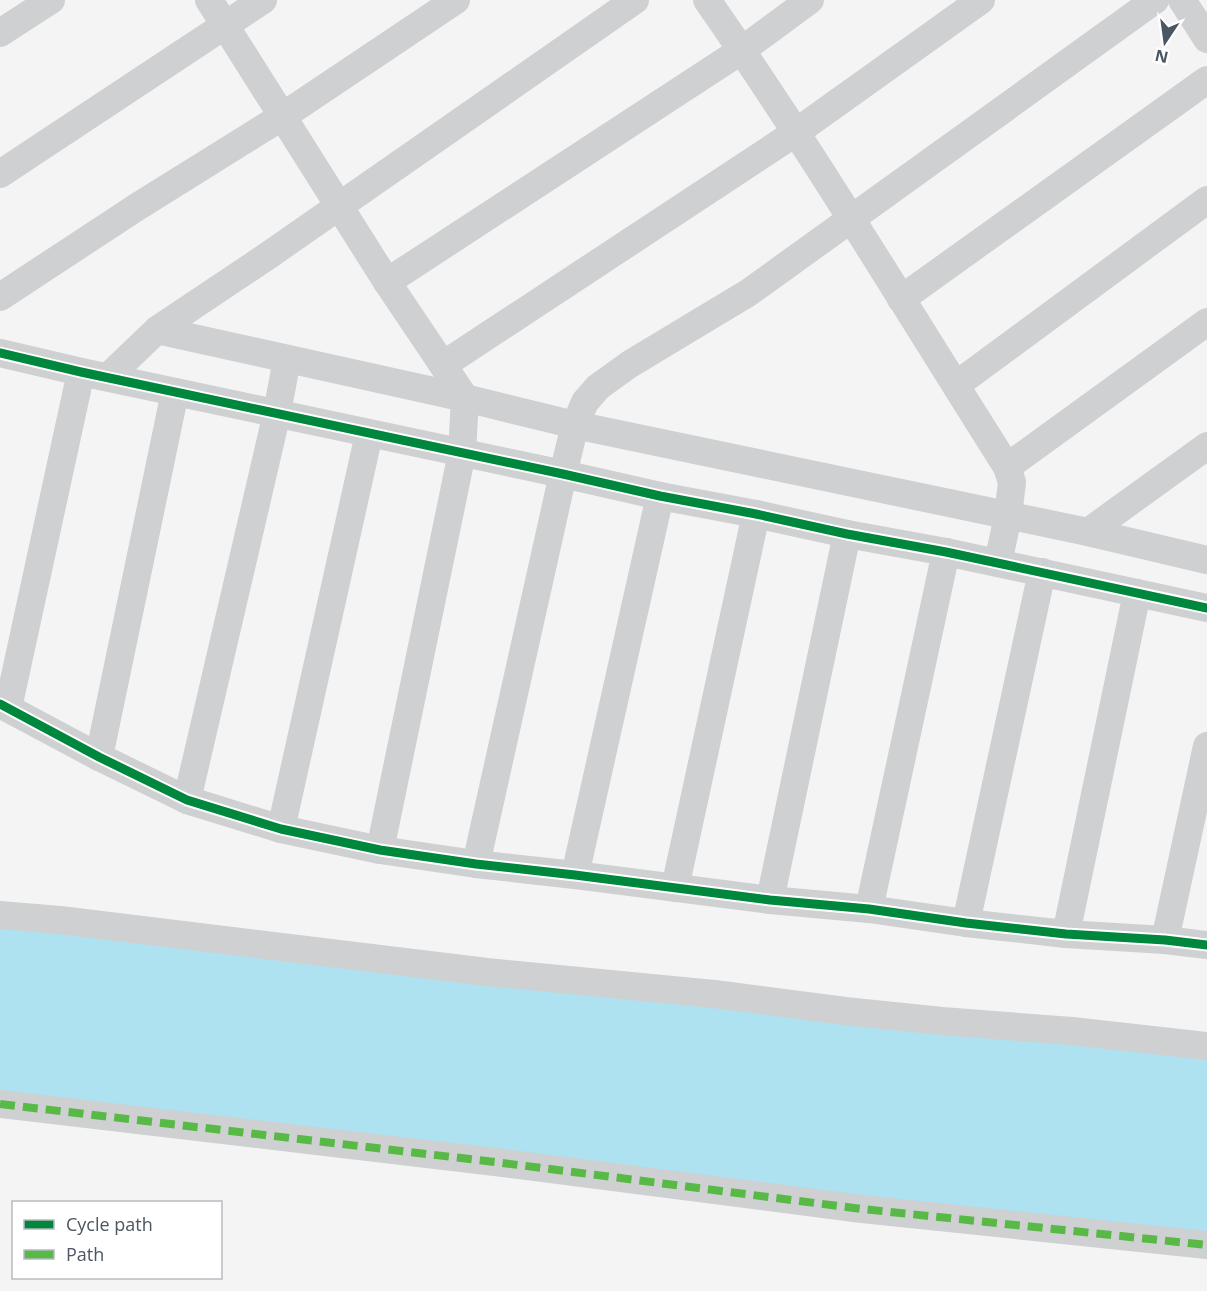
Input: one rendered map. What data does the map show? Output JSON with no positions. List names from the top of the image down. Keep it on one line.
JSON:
{"legend":["Cycle path","Path"],"north":"bottom"}
